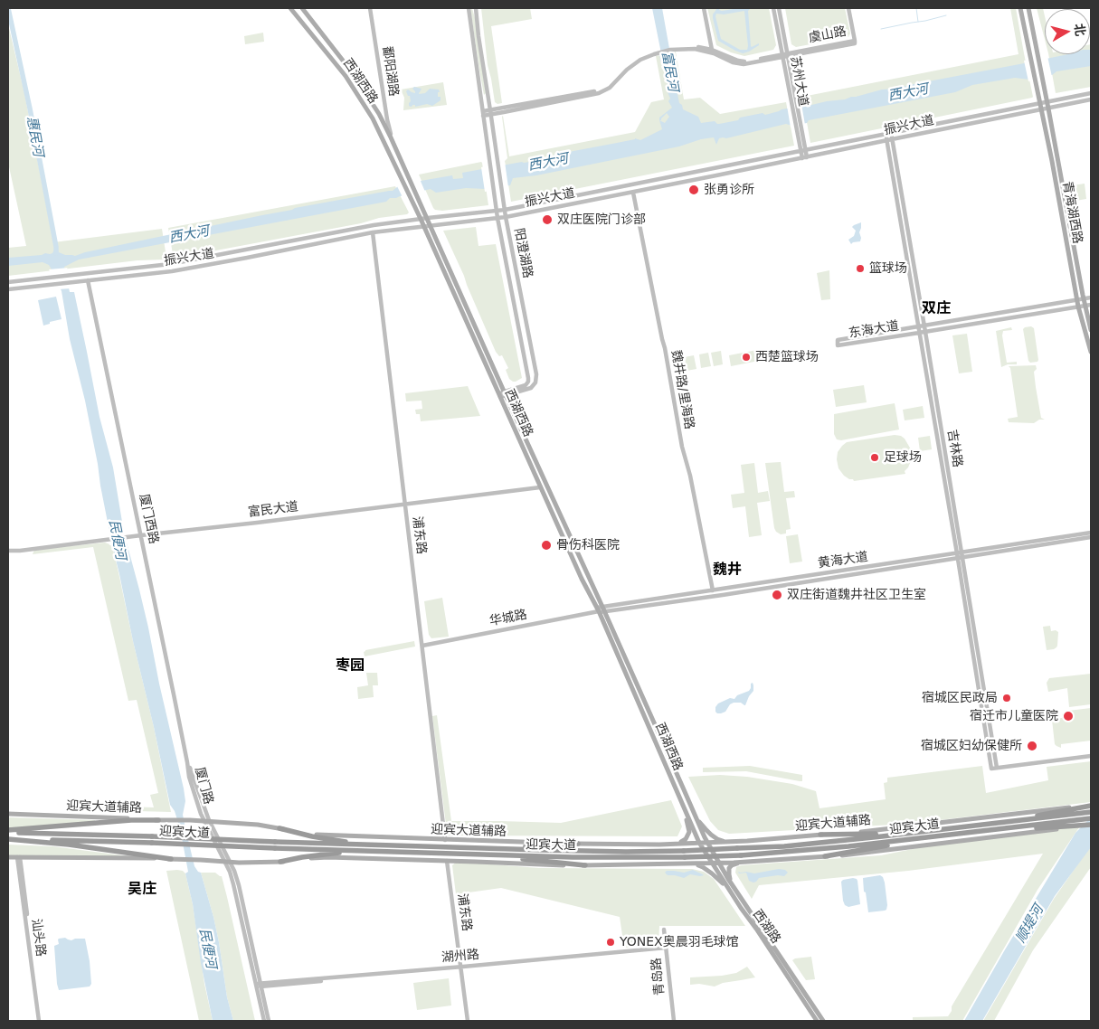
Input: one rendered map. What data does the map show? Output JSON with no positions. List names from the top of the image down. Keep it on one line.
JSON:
{"streets":{"highway":["迎宾大道"],"main road":["西湖西路","青海湖西路","迎宾大道辅路","西湖路"],"street":["虞山路","鄱阳湖路","苏州大道","振兴大道","阳澄湖路","东海大道","魏井路/里海路","吉林路","富民大道","厦门西路","浦东路","黄海大道","华城路","厦门路","汕头路","湖州路","青岛路"]},"crossings":[["虞山路","苏州大道"],["虞山路","阳澄湖路"],["鄱阳湖路","西湖西路"],["西湖西路","振兴大道"],["西湖西路","阳澄湖路"],["西湖西路","富民大道"],["西湖西路","黄海大道"],["西湖西路","华城路"],["西湖西路","迎宾大道辅路"],["西湖西路","西湖路"],["苏州大道","振兴大道"],["振兴大道","青海湖西路"],["振兴大道","阳澄湖路"],["振兴大道","魏井路/里海路"],["振兴大道","吉林路"],["振兴大道","厦门西路"],["振兴大道","浦东路"],["青海湖西路","东海大道"],["东海大道","吉林路"],["魏井路/里海路","黄海大道"],["吉林路","黄海大道"],["富民大道","厦门西路"],["富民大道","浦东路"],["厦门西路","厦门路"],["浦东路","华城路"],["浦东路","迎宾大道辅路"],["浦东路","湖州路"],["黄海大道","华城路"],["厦门路","迎宾大道辅路"],["厦门路","湖州路"],["迎宾大道辅路","西湖路"],["湖州路","青岛路"]],"districts":["双庄","魏井","枣园","吴庄"],"water":["富民河","西大河","惠民河","民便河","顺堤河"],"places":["张勇诊所","双庄医院门诊部","篮球场","西楚篮球场","足球场","骨伤科医院","双庄街道魏井社区卫生室","宿城区民政局","宿迁市儿童医院","宿城区妇幼保健所","YONEX奥晨羽毛球馆"],"north":"right"}
